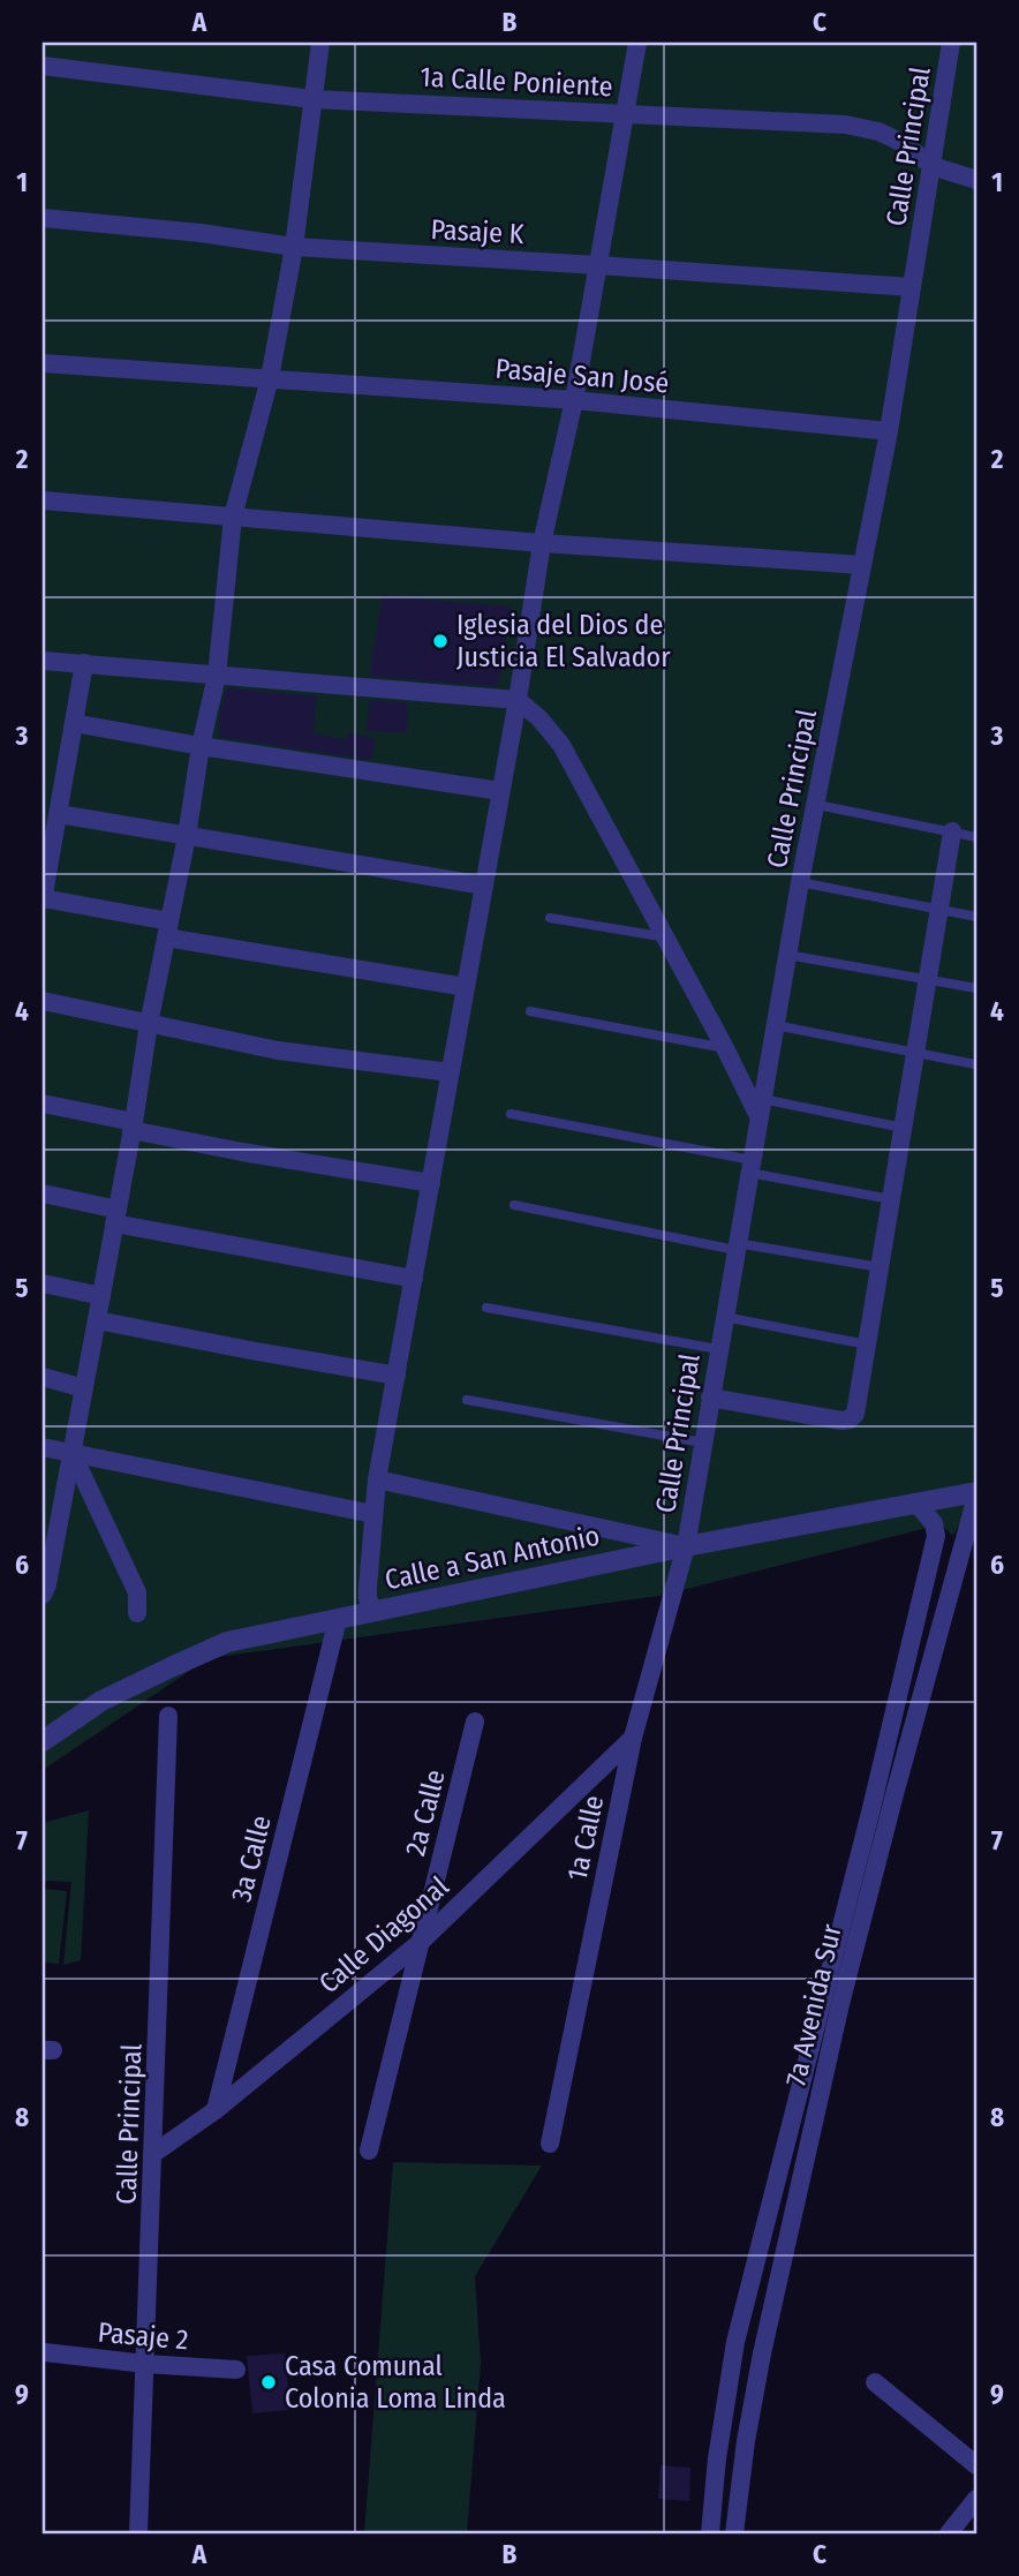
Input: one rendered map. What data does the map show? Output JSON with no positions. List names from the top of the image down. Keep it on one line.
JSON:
{"streets":{"street":["1a Calle Poniente","Calle Principal","Pasaje K","Pasaje San José","Calle a San Antonio","2a Calle","1a Calle","3a Calle","Calle Diagonal","7a Avenida Sur","Pasaje 2"]},"crossings":[["1a Calle Poniente","Calle Principal"],["Calle Principal","Pasaje K"],["Calle Principal","Pasaje San José"],["Calle Principal","Calle a San Antonio"],["Calle Principal","1a Calle"],["Calle Principal","Calle Diagonal"],["Calle Principal","Pasaje 2"],["Calle a San Antonio","1a Calle"],["Calle a San Antonio","3a Calle"],["Calle a San Antonio","7a Avenida Sur"],["2a Calle","Calle Diagonal"],["1a Calle","Calle Diagonal"],["3a Calle","Calle Diagonal"]],"places":["Iglesia del Dios de Justicia El Salvador","Casa Comunal Colonia Loma Linda"],"grid":{"columns":["A","B","C"],"rows":["1","2","3","4","5","6","7","8","9"]}}
